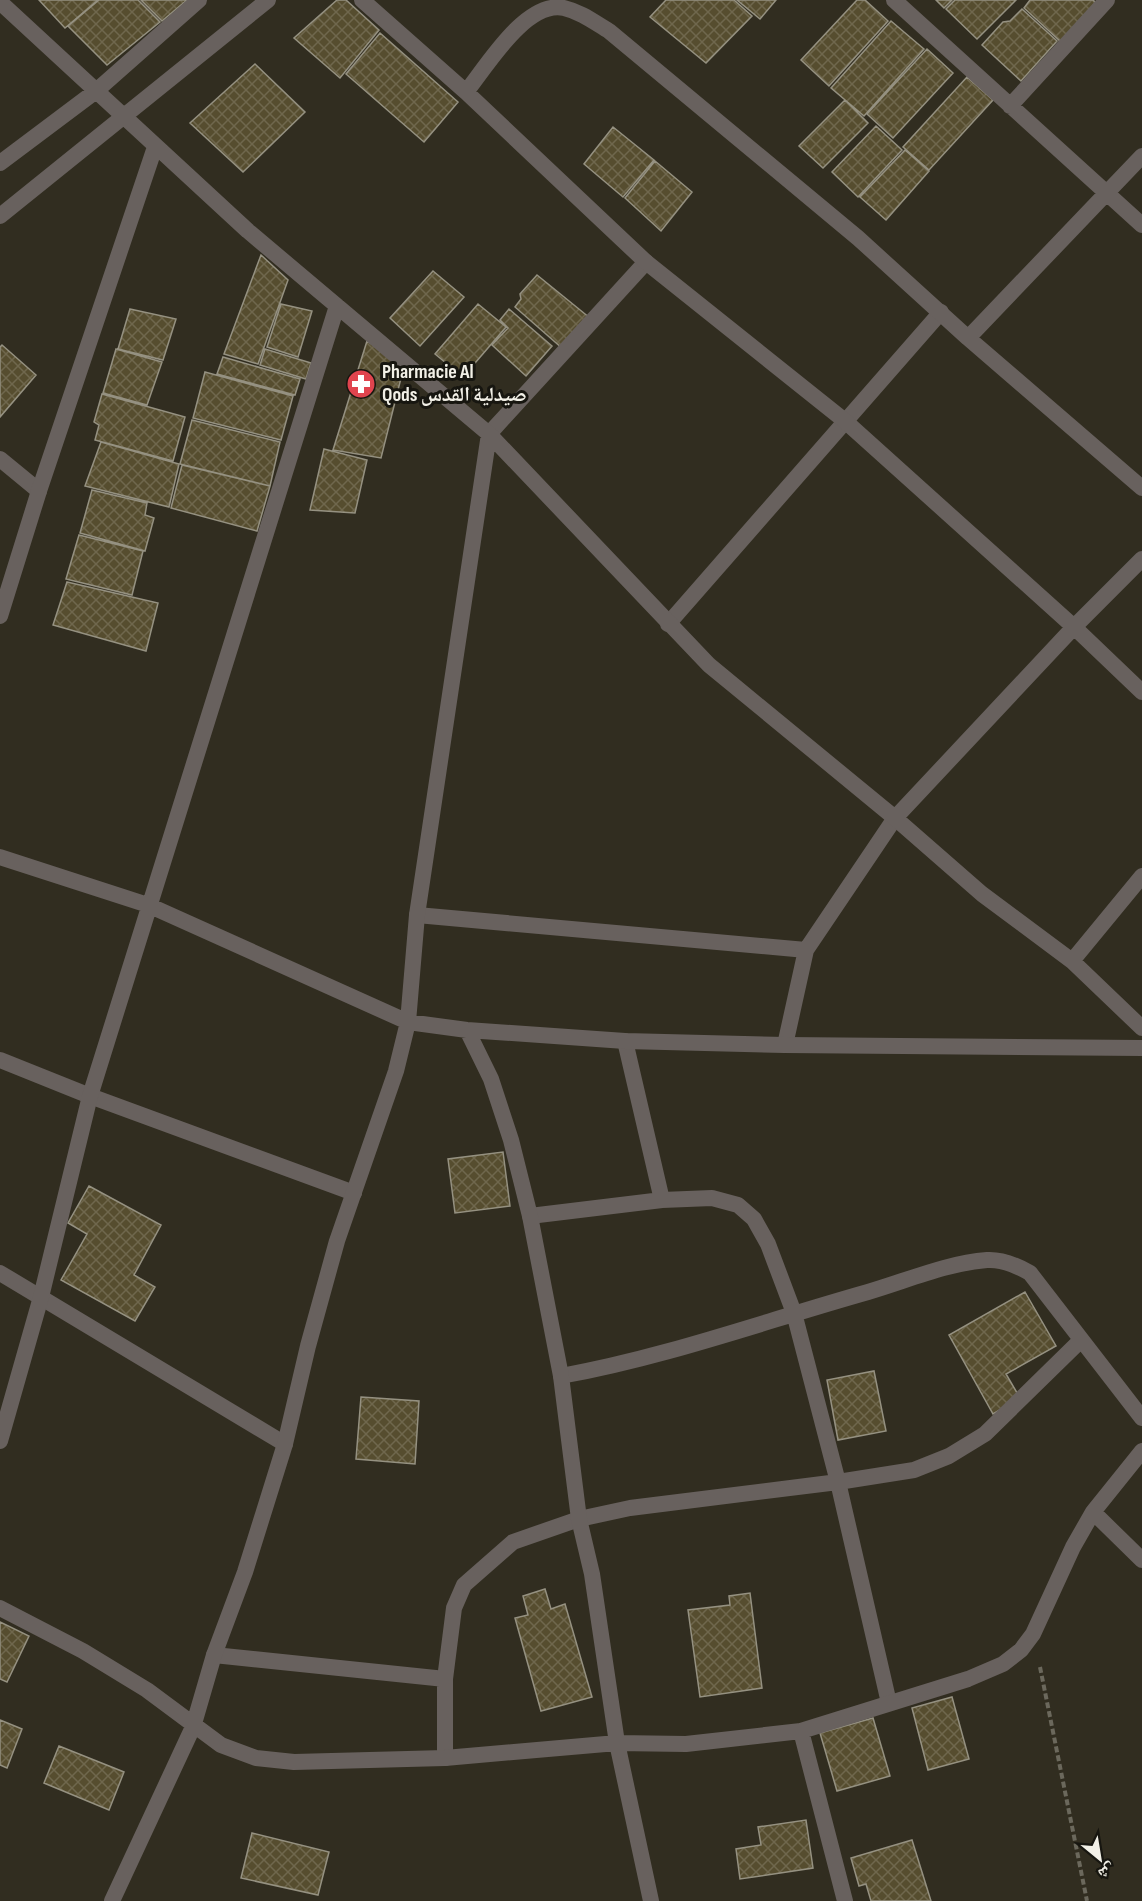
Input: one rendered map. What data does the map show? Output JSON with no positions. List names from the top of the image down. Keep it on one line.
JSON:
{"places":{"pharmacy":["Pharmacie Al Qods صيدلية القدس"]},"north":"bottom right"}
